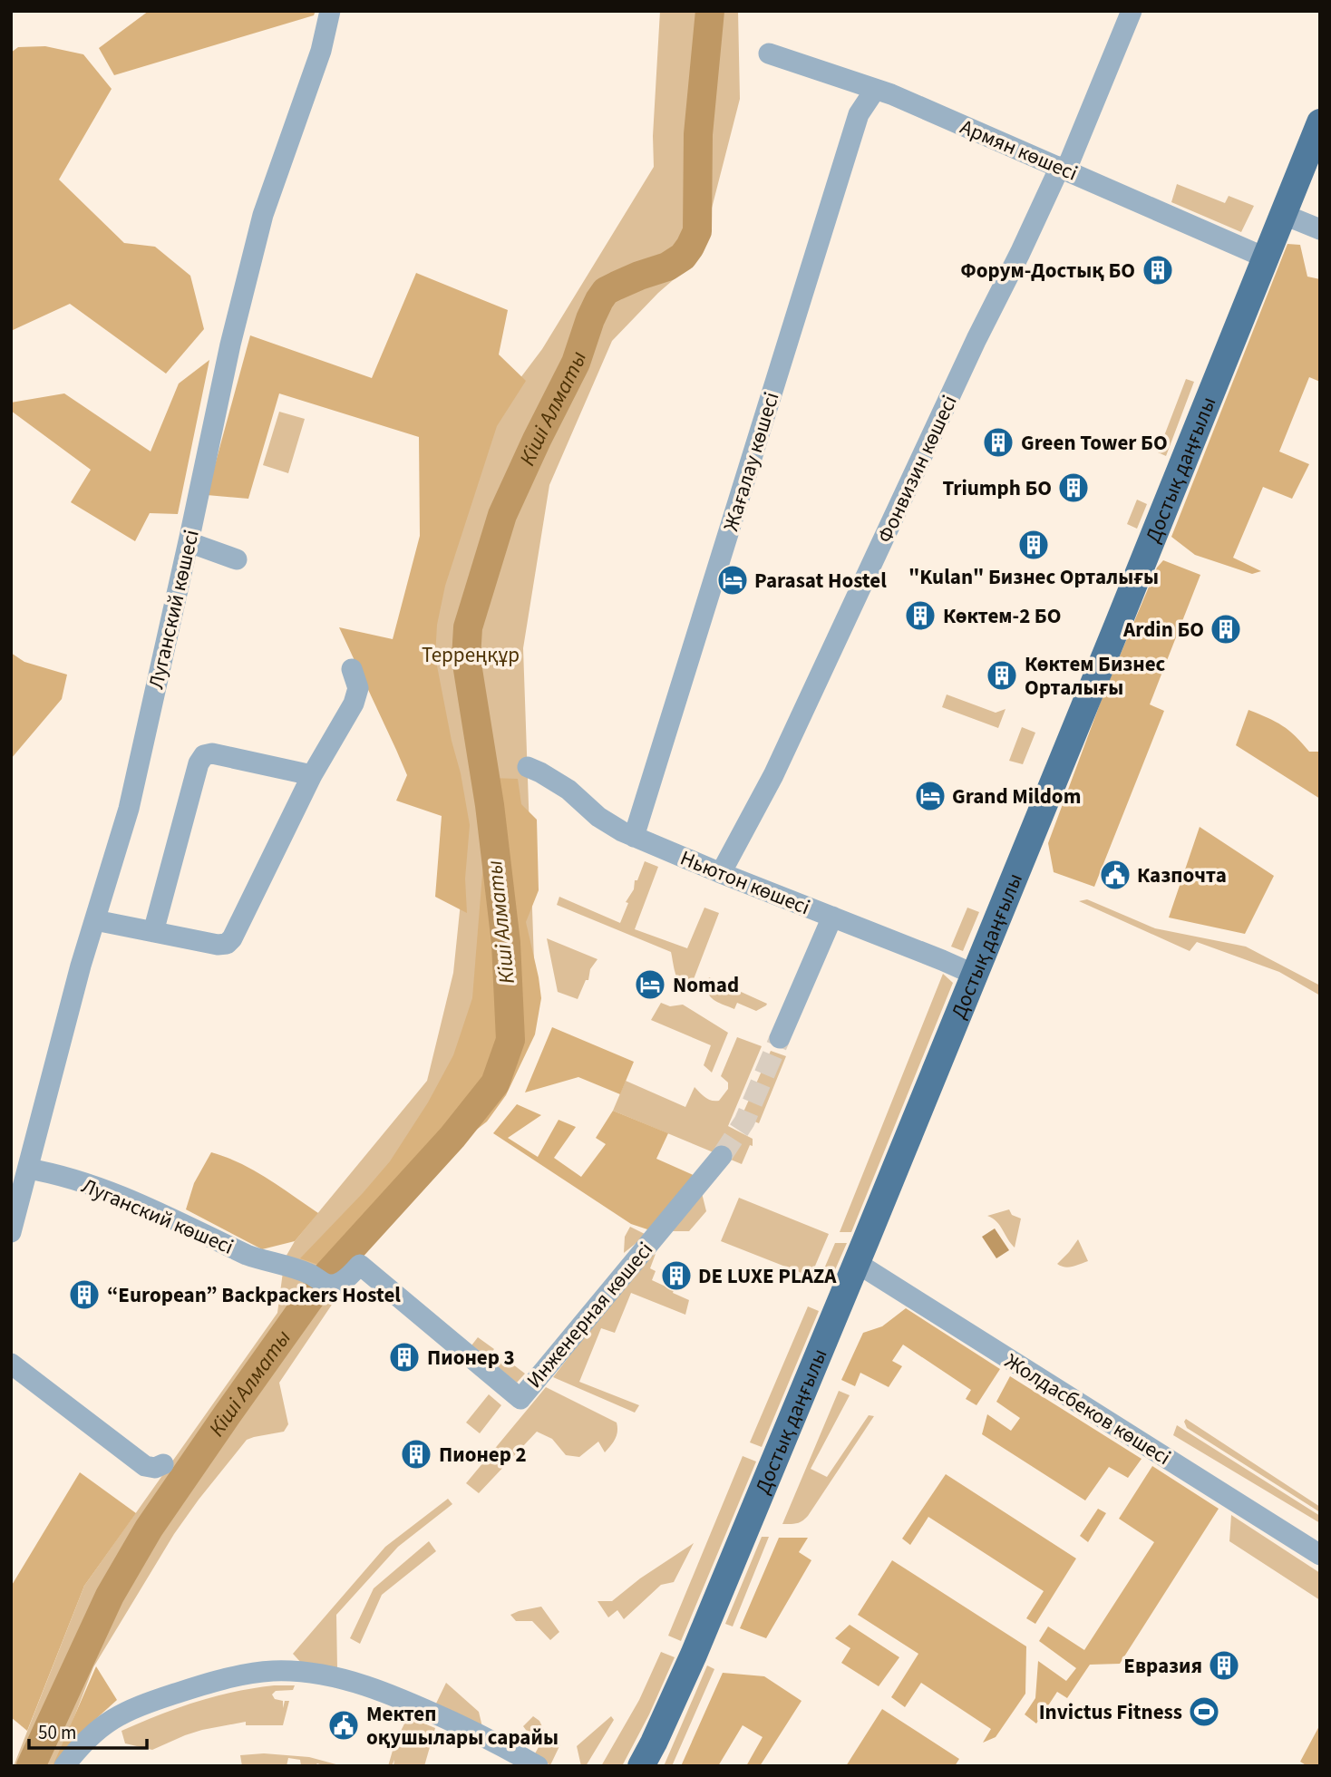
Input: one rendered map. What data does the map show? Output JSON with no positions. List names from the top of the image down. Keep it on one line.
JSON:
{"streets":{"main road":["Достық даңғылы"],"street":["Армян көшесі","Жағалау көшесі","Фонвизин көшесі","Луганский көшесі","Ньютон көшесі","Инженерная көшесі","Жолдасбеков көшесі"]},"crossings":[["Армян көшесі","Жағалау көшесі"],["Армян көшесі","Фонвизин көшесі"],["Армян көшесі","Достық даңғылы"],["Жағалау көшесі","Ньютон көшесі"],["Фонвизин көшесі","Ньютон көшесі"],["Достық даңғылы","Ньютон көшесі"],["Достық даңғылы","Жолдасбеков көшесі"],["Луганский көшесі","Инженерная көшесі"]],"water":["Кіші Алматы"],"parks":["Терреңқұр"],"places":{"building":["Форум-Достық БО","Green Tower БО","Triumph БО","\"Kulan\" Бизнес Орталығы","Көктем-2 БО","Ardin БО","Көктем Бизнес Орталығы","DE LUXE PLAZA","“European” Backpackers Hostel","Пионер 3","Пионер 2","Евразия"],"hotel":["Parasat Hostel","Grand Mildom","Nomad"],"public building":["Казпочта","Мектеп оқушылары сарайы"],"sports":["Invictus Fitness"]},"scale_bar":"50 m"}
